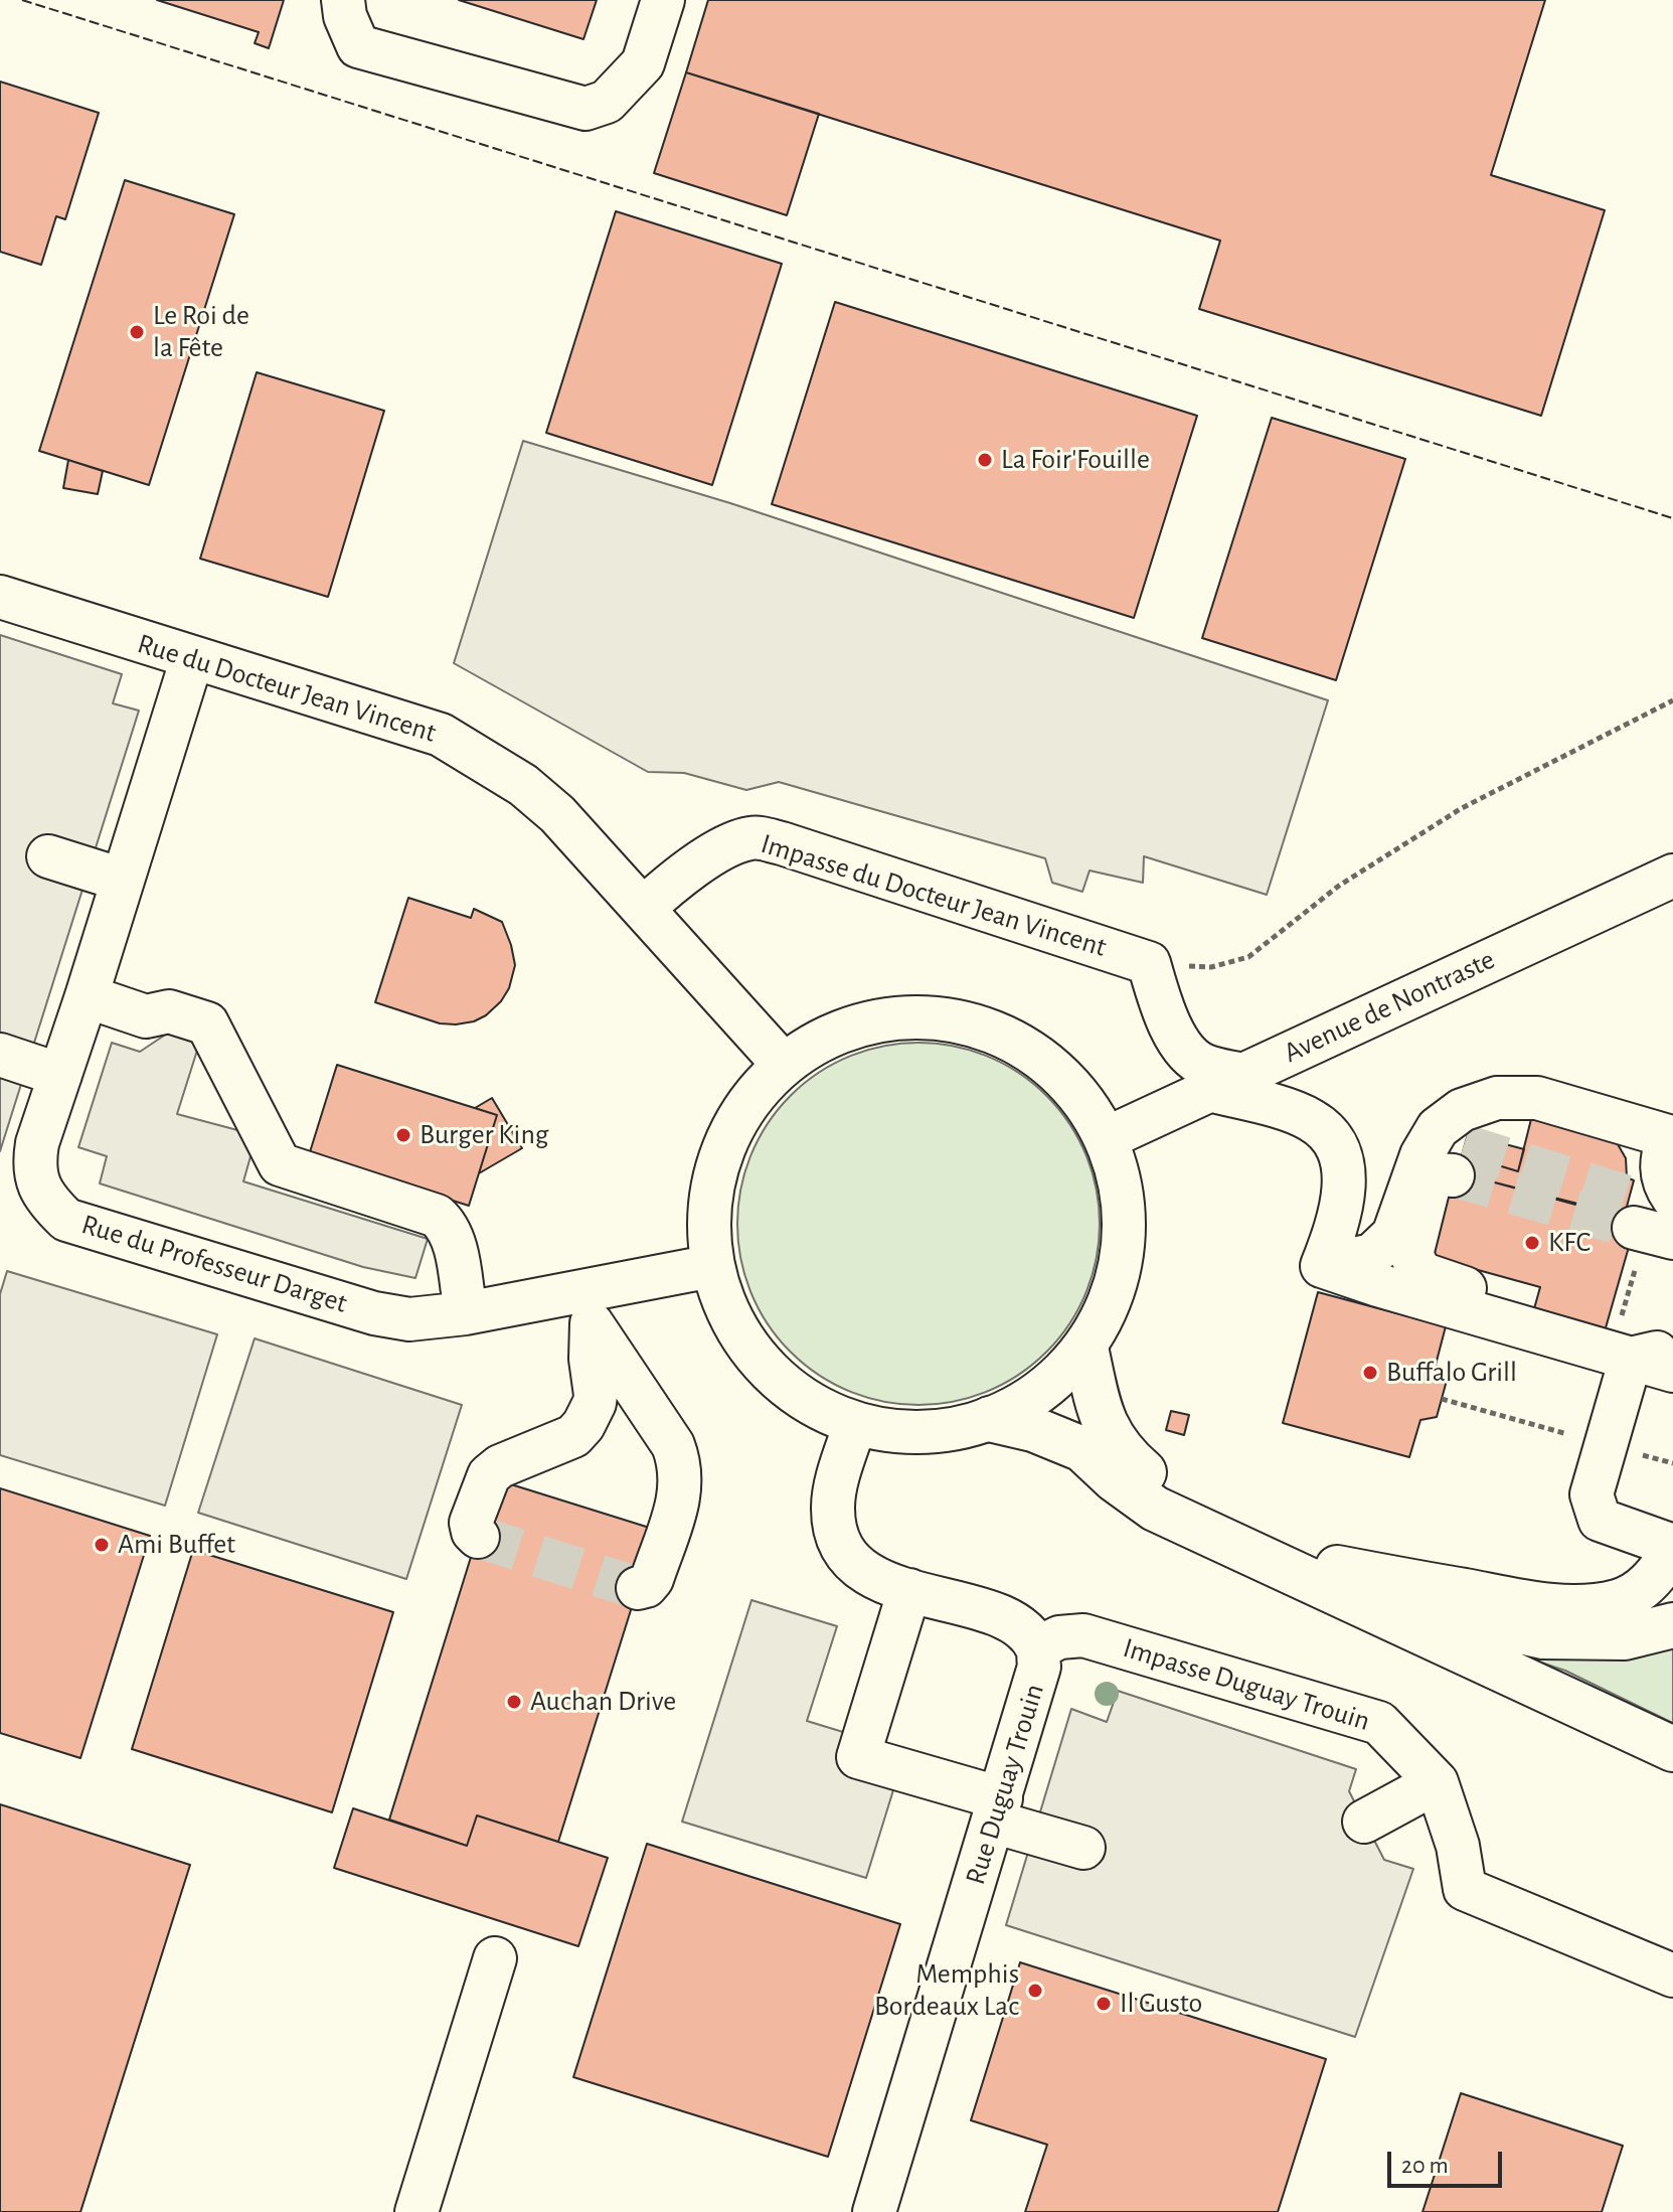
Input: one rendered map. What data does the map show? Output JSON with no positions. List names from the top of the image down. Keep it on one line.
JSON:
{"streets":{"street":["Rue du Docteur Jean Vincent","Impasse du Docteur Jean Vincent","Avenue de Nontraste","Rue du Professeur Darget","Impasse Duguay Trouin","Rue Duguay Trouin"]},"crossings":[["Rue du Docteur Jean Vincent","Impasse du Docteur Jean Vincent"],["Rue du Docteur Jean Vincent","Rue du Professeur Darget"],["Impasse Duguay Trouin","Rue Duguay Trouin"]],"places":["Le Roi de la Fête","La Foir'Fouille","Burger King","KFC","Buffalo Grill","Ami Buffet","Auchan Drive","Memphis Bordeaux Lac","Il Gusto"],"scale_bar":"20 m"}
